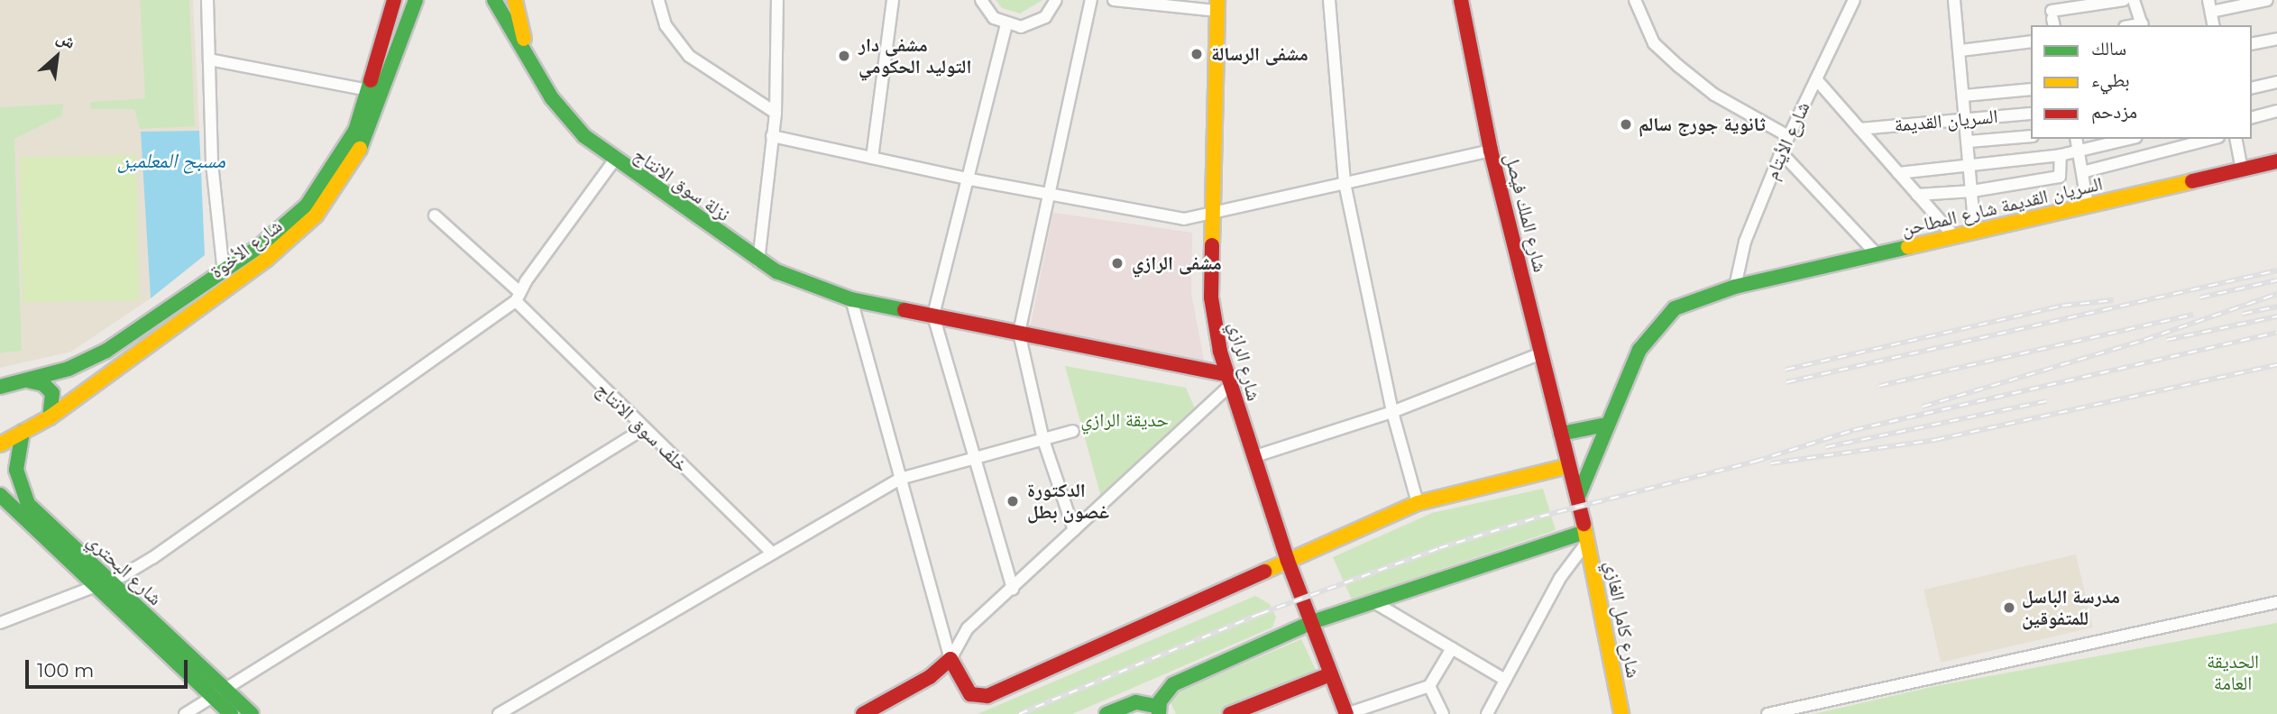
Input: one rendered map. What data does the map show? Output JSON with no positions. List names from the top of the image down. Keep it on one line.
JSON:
{"streets":{"main road":["نزلة سوق الانتاج","السريان القديمة شارع المطاحن","شارع الملك فيصل","شارع الأخوة","شارع الرازي","شارع البحتري","شارع كامل الغازي"],"street":["السريان القديمة","شارع الأيتام","خلف سوق الانتاج"]},"crossings":[["السريان القديمة","شارع الأيتام"],["السريان القديمة","السريان القديمة شارع المطاحن"],["شارع الأيتام","السريان القديمة شارع المطاحن"],["نزلة سوق الانتاج","شارع الرازي"],["شارع الملك فيصل","شارع كامل الغازي"],["شارع الأخوة","شارع البحتري"]],"water":["مسبح المعلمين"],"parks":["حديقة الرازي","الحديقة العامة"],"places":["مشفى الرسالة","مشفى دار التوليد الحكومي","ثانوية جورج سالم","مشفى الرازي","الدكتورة غصون بطل","مدرسة الباسل للمتفوقين"],"legend":["سالك","بطيء","مزدحم"],"scale_bar":"100 m","north":"top right"}
